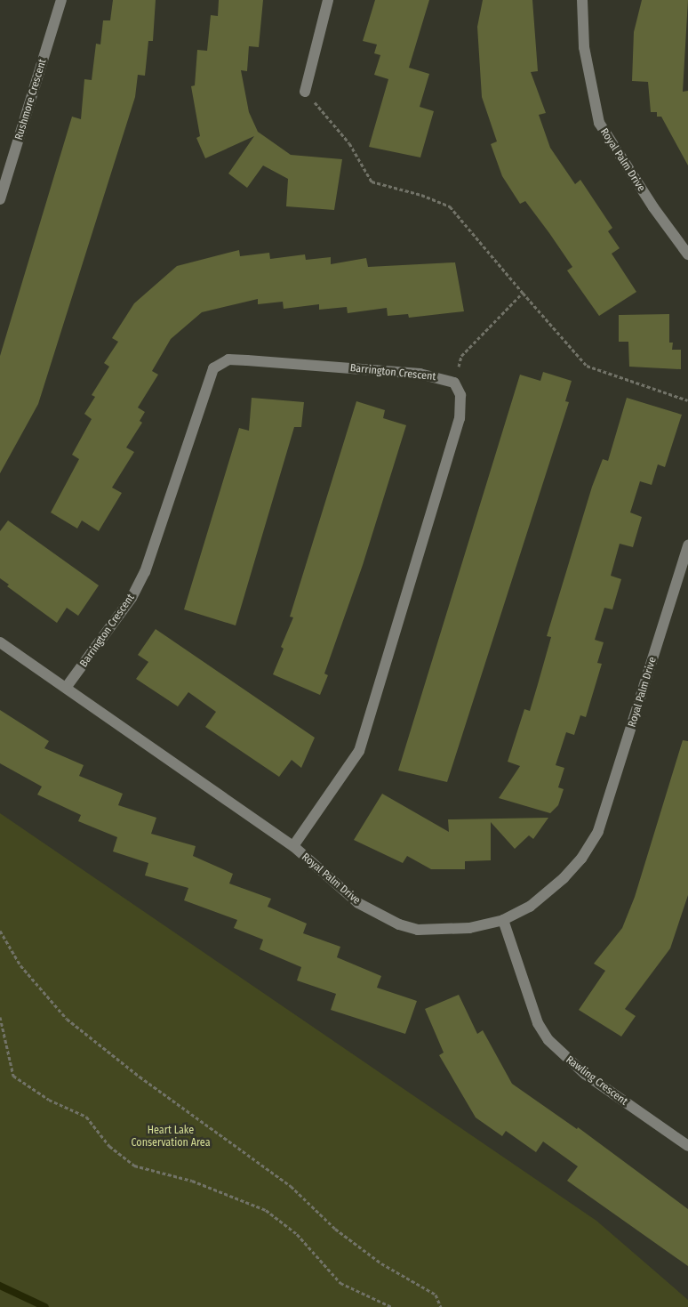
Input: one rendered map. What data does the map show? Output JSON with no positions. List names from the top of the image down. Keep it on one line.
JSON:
{"streets":{"street":["Rushmore Crescent","Royal Palm Drive","Barrington Crescent","Rawling Crescent"]},"crossings":[["Royal Palm Drive","Barrington Crescent"],["Royal Palm Drive","Rawling Crescent"]],"parks":["Heart Lake Conservation Area"]}
